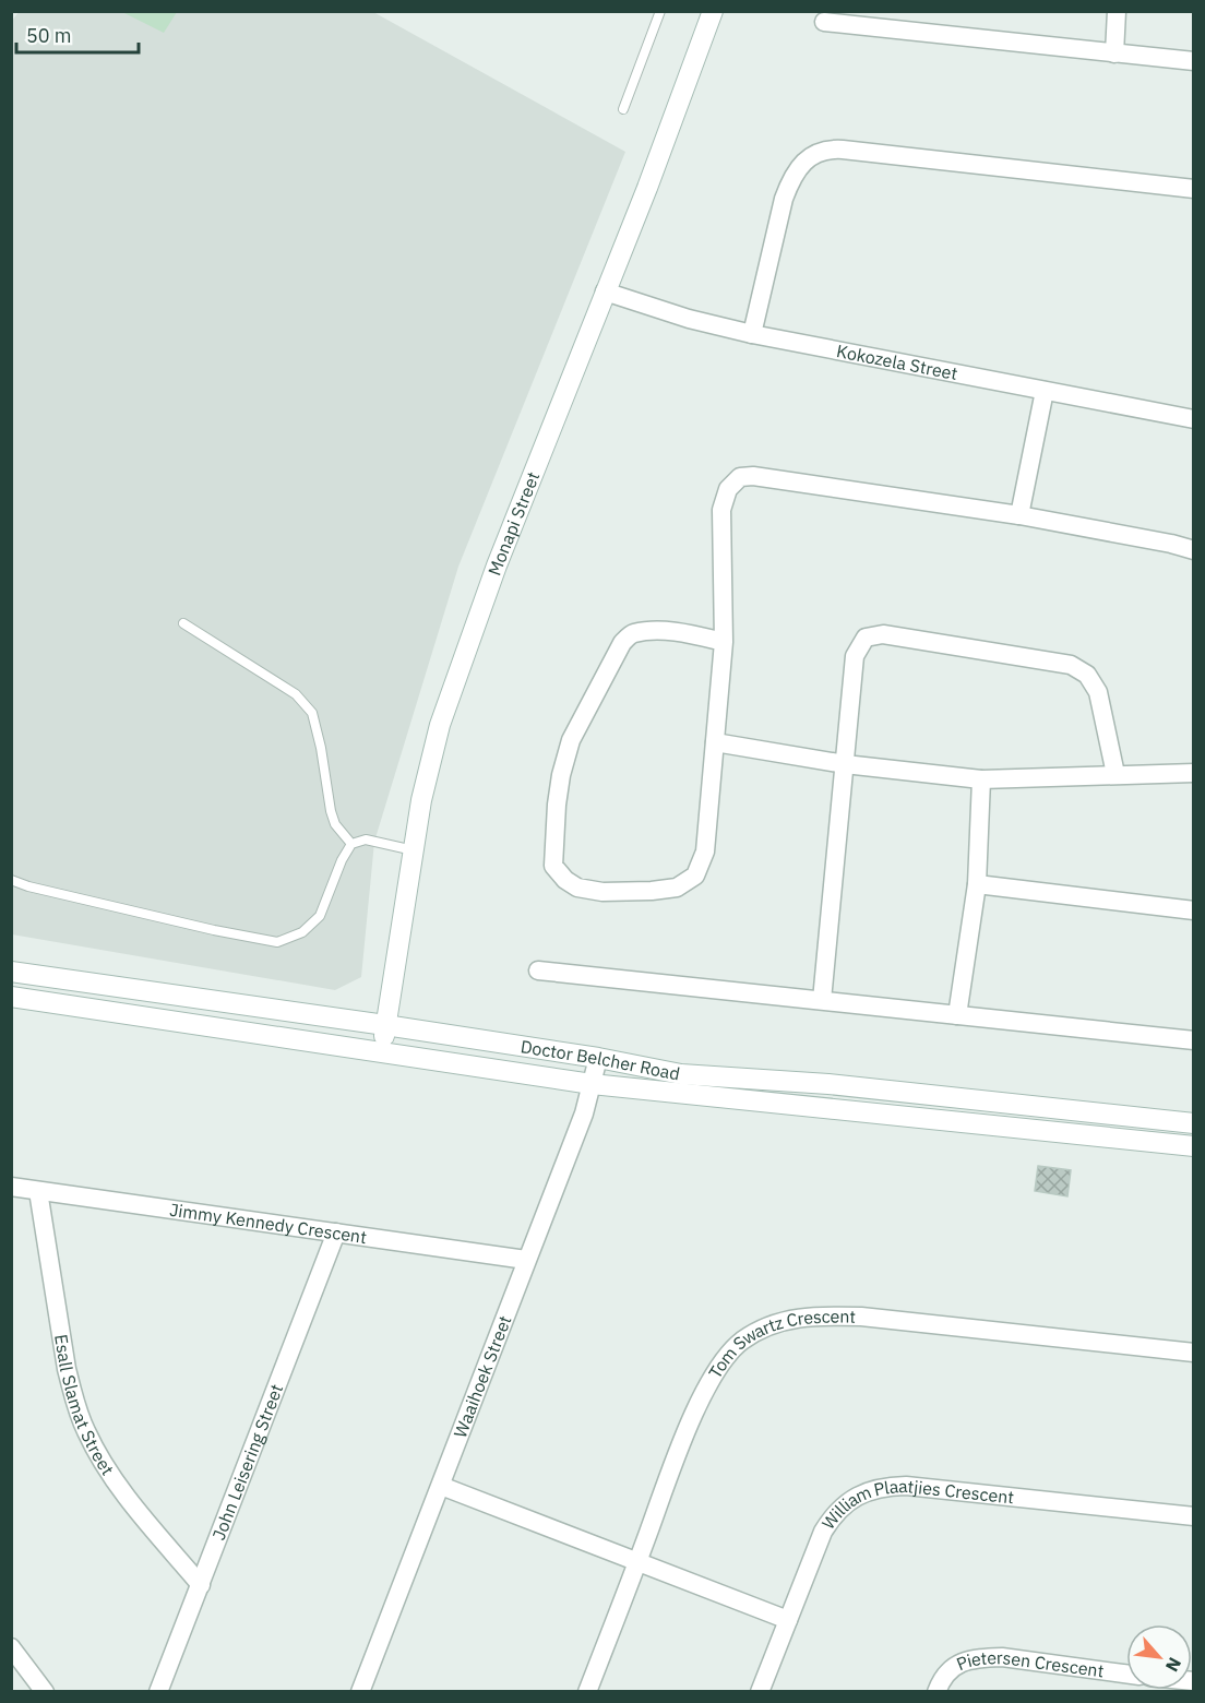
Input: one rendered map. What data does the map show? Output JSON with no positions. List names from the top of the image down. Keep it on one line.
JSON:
{"streets":{"main road":["Monapi Street","Doctor Belcher Road"],"street":["Kokozela Street","Jimmy Kennedy Crescent","Tom Swartz Crescent","Waaihoek Street","Esall Slamat Street","John Leisering Street","William Plaatjies Crescent","Pietersen Crescent"]},"crossings":[["Kokozela Street","Monapi Street"],["Monapi Street","Doctor Belcher Road"],["Doctor Belcher Road","Waaihoek Street"],["Jimmy Kennedy Crescent","Waaihoek Street"],["Jimmy Kennedy Crescent","Esall Slamat Street"],["Jimmy Kennedy Crescent","John Leisering Street"],["Esall Slamat Street","John Leisering Street"]],"scale_bar":"50 m","north":"bottom right"}
